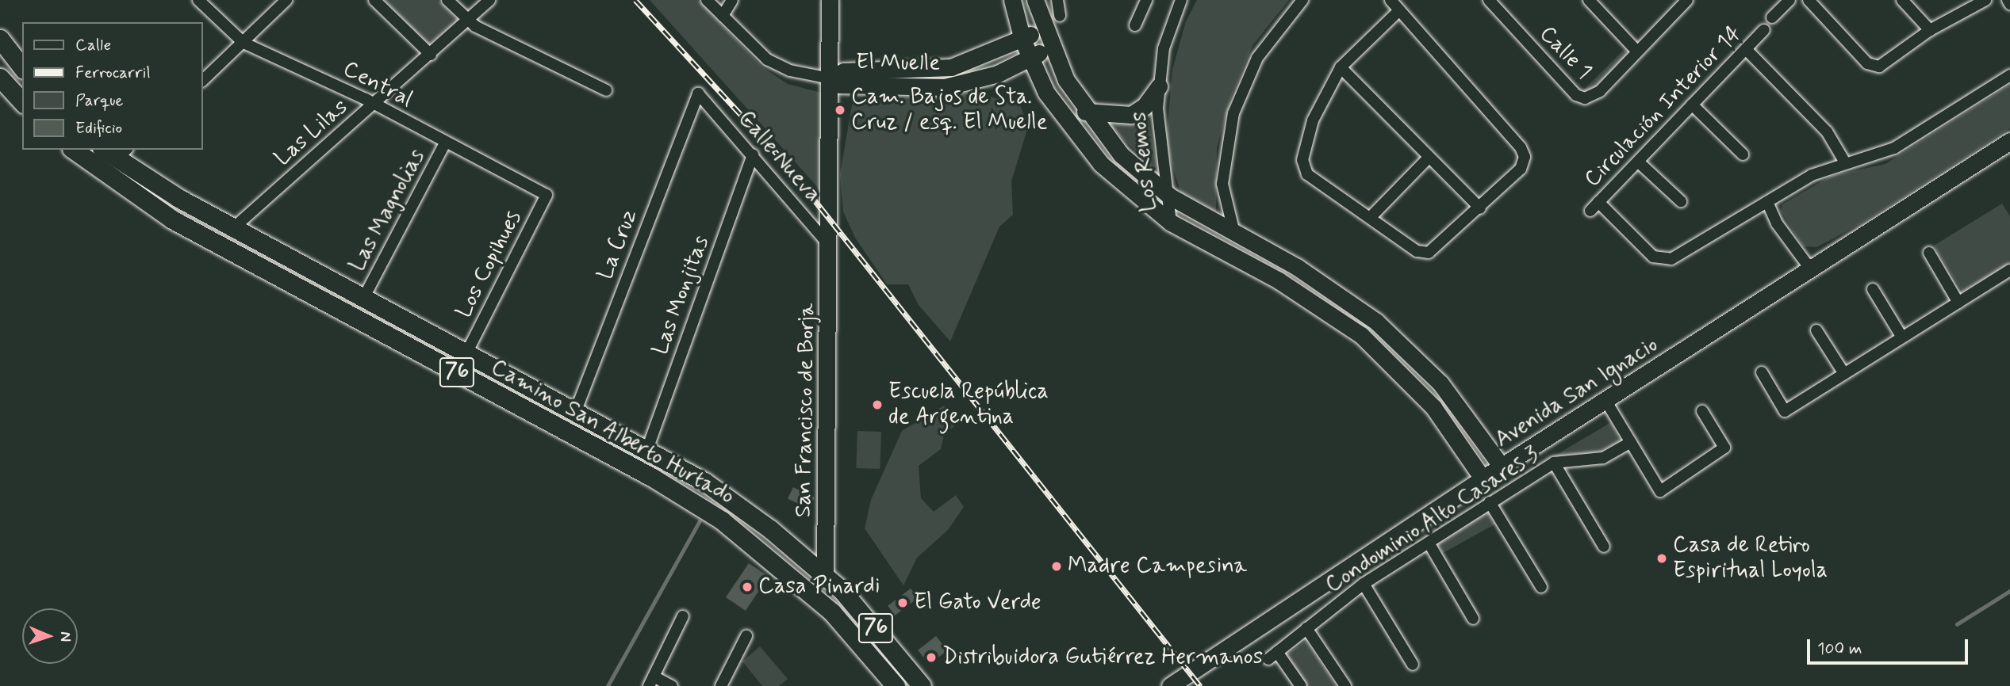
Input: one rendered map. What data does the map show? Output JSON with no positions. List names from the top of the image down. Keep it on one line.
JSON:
{"streets":{"main road":["76","Camino San Alberto Hurtado"],"street":["Calle 1","El Muelle","Central","Circulación Interior 14","Las Lilas","Calle Nueva","Los Remos","Las Magnolias","La Cruz","Los Copihues","Las Monjitas","Avenida San Ignacio","San Francisco de Borja","Condominio Alto Casares 3"]},"crossings":[["El Muelle","San Francisco de Borja"],["Central","Las Lilas"],["Central","Las Magnolias"],["Central","Los Copihues"],["Las Lilas","Camino San Alberto Hurtado"],["Calle Nueva","La Cruz"],["Calle Nueva","Las Monjitas"],["Calle Nueva","San Francisco de Borja"],["Las Magnolias","Camino San Alberto Hurtado"],["La Cruz","Camino San Alberto Hurtado"],["Los Copihues","Camino San Alberto Hurtado"],["Las Monjitas","Camino San Alberto Hurtado"],["San Francisco de Borja","Camino San Alberto Hurtado"]],"places":["Cam. Bajos de Sta. Cruz / esq. El Muelle","Escuela República de Argentina","Casa de Retiro Espiritual Loyola","Madre Campesina","Casa Pinardi","El Gato Verde","Distribuidora Gutiérrez Hermanos"],"legend":["Calle","Ferrocarril","Parque","Edificio"],"scale_bar":"100 m","north":"right"}
